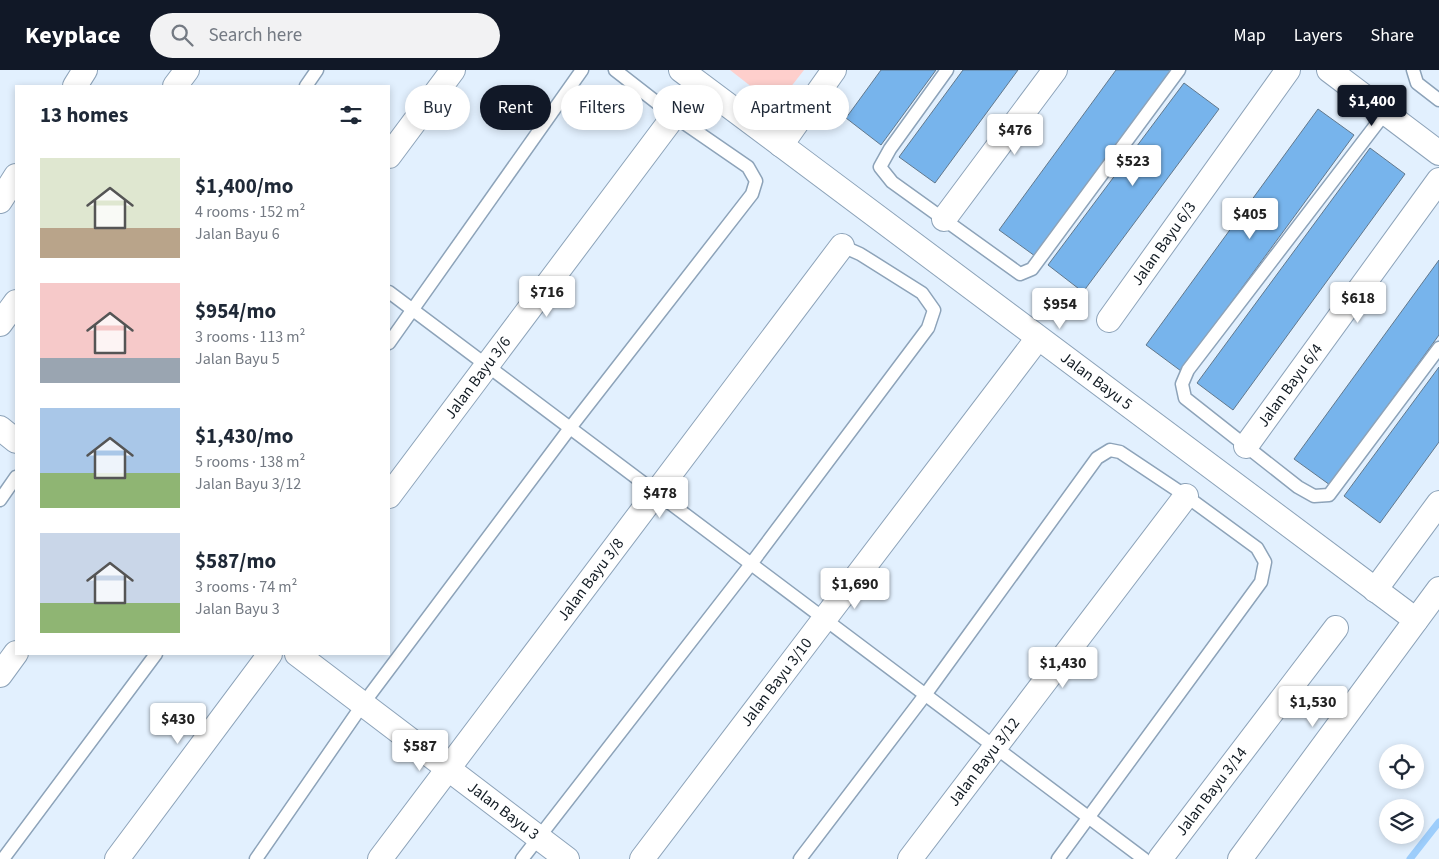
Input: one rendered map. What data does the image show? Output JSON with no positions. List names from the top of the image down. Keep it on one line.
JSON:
{"streets":{"street":["Jalan Bayu 6/3","Jalan Bayu 3/6","Jalan Bayu 5","Jalan Bayu 6/4","Jalan Bayu 3/8","Jalan Bayu 3/10","Jalan Bayu 3/12","Jalan Bayu 3/14","Jalan Bayu 3"]},"crossings":[["Jalan Bayu 5","Jalan Bayu 3/10"],["Jalan Bayu 3/8","Jalan Bayu 3"]],"page":{"header":"Keyplace","search":"Search here","nav":["Map","Layers","Share"],"price":["$1,400","$476","$523","$405","$716","$618","$954","$478","$1,690","$1,430","$1,530","$430","$587"],"chip":["Buy","Rent","Filters","New","Apartment"],"heading":"13 homes","list":[{"name":"$1,400/mo","note":"4 rooms · 152 m² · Jalan Bayu 6"},{"name":"$954/mo","note":"3 rooms · 113 m² · Jalan Bayu 5"},{"name":"$1,430/mo","note":"5 rooms · 138 m² · Jalan Bayu 3/12"},{"name":"$587/mo","note":"3 rooms · 74 m² · Jalan Bayu 3"}]}}
